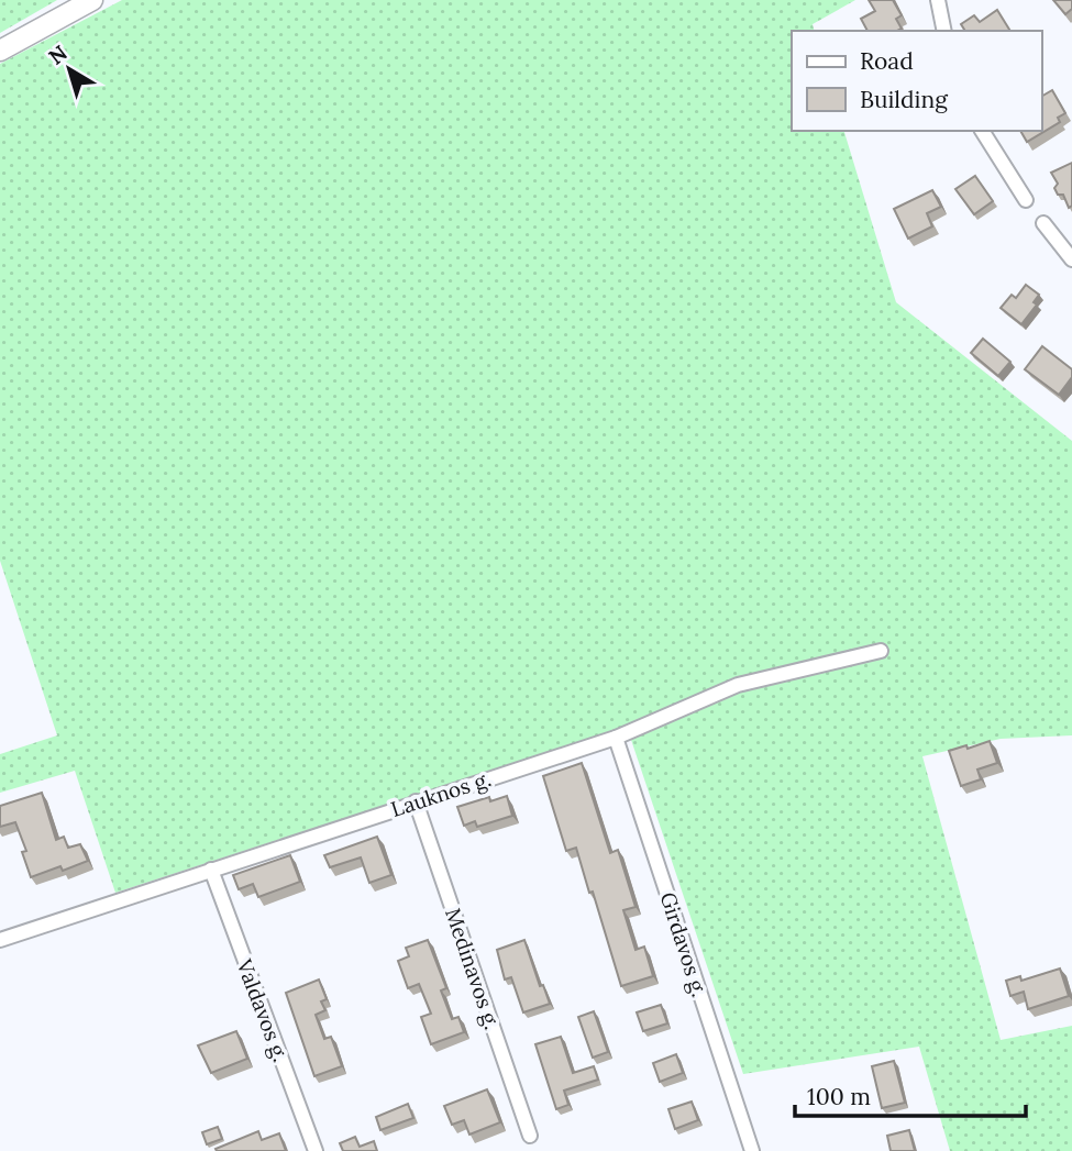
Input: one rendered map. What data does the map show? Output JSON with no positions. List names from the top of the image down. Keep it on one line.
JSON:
{"streets":{"street":["Lauknos g.","Girdavos g.","Medinavos g.","Valdavos g."]},"crossings":[["Lauknos g.","Girdavos g."],["Lauknos g.","Medinavos g."],["Lauknos g.","Valdavos g."]],"legend":["Road","Building"],"scale_bar":"100 m","north":"top left"}
